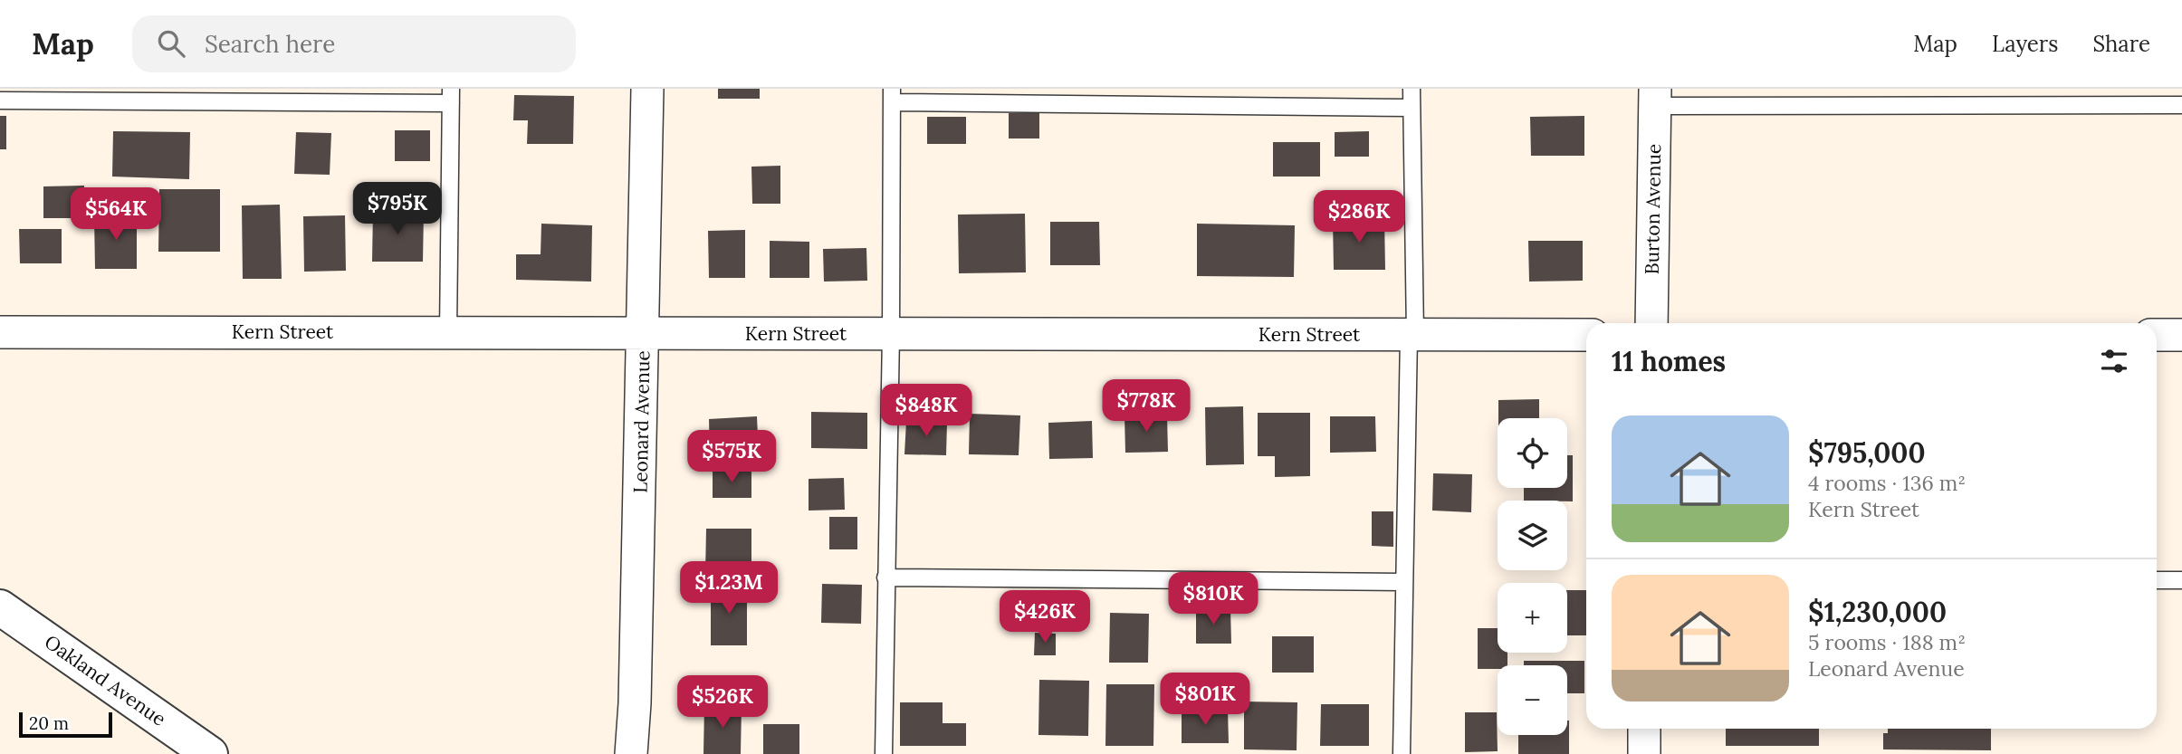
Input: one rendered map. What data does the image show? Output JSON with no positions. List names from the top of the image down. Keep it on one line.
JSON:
{"streets":{"street":["Burton Avenue","Kern Street","Leonard Avenue","Oakland Avenue"]},"crossings":[["Kern Street","Leonard Avenue"]],"scale_bar":"20 m","page":{"header":"Map","search":"Search here","nav":["Map","Layers","Share"],"price":["$795K","$564K","$286K","$778K","$848K","$575K","$1.23M","$810K","$426K","$801K","$526K"],"heading":"11 homes","list":[{"name":"$795,000","note":"4 rooms · 136 m² · Kern Street"},{"name":"$1,230,000","note":"5 rooms · 188 m² · Leonard Avenue"}],"map_buttons":["+","−"],"scale":"20 m"}}
